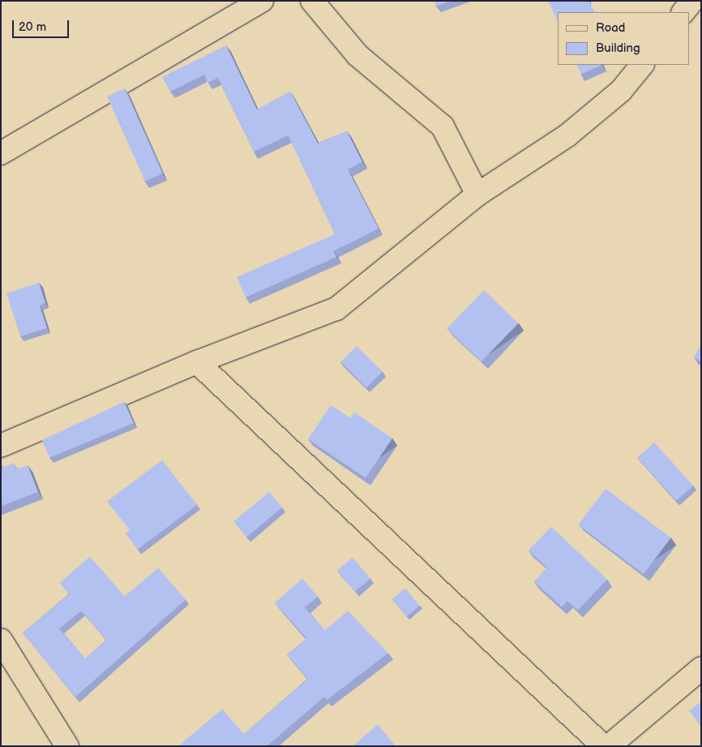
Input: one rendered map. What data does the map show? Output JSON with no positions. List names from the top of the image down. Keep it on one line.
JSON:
{"legend":["Road","Building"],"scale_bar":"20 m"}
